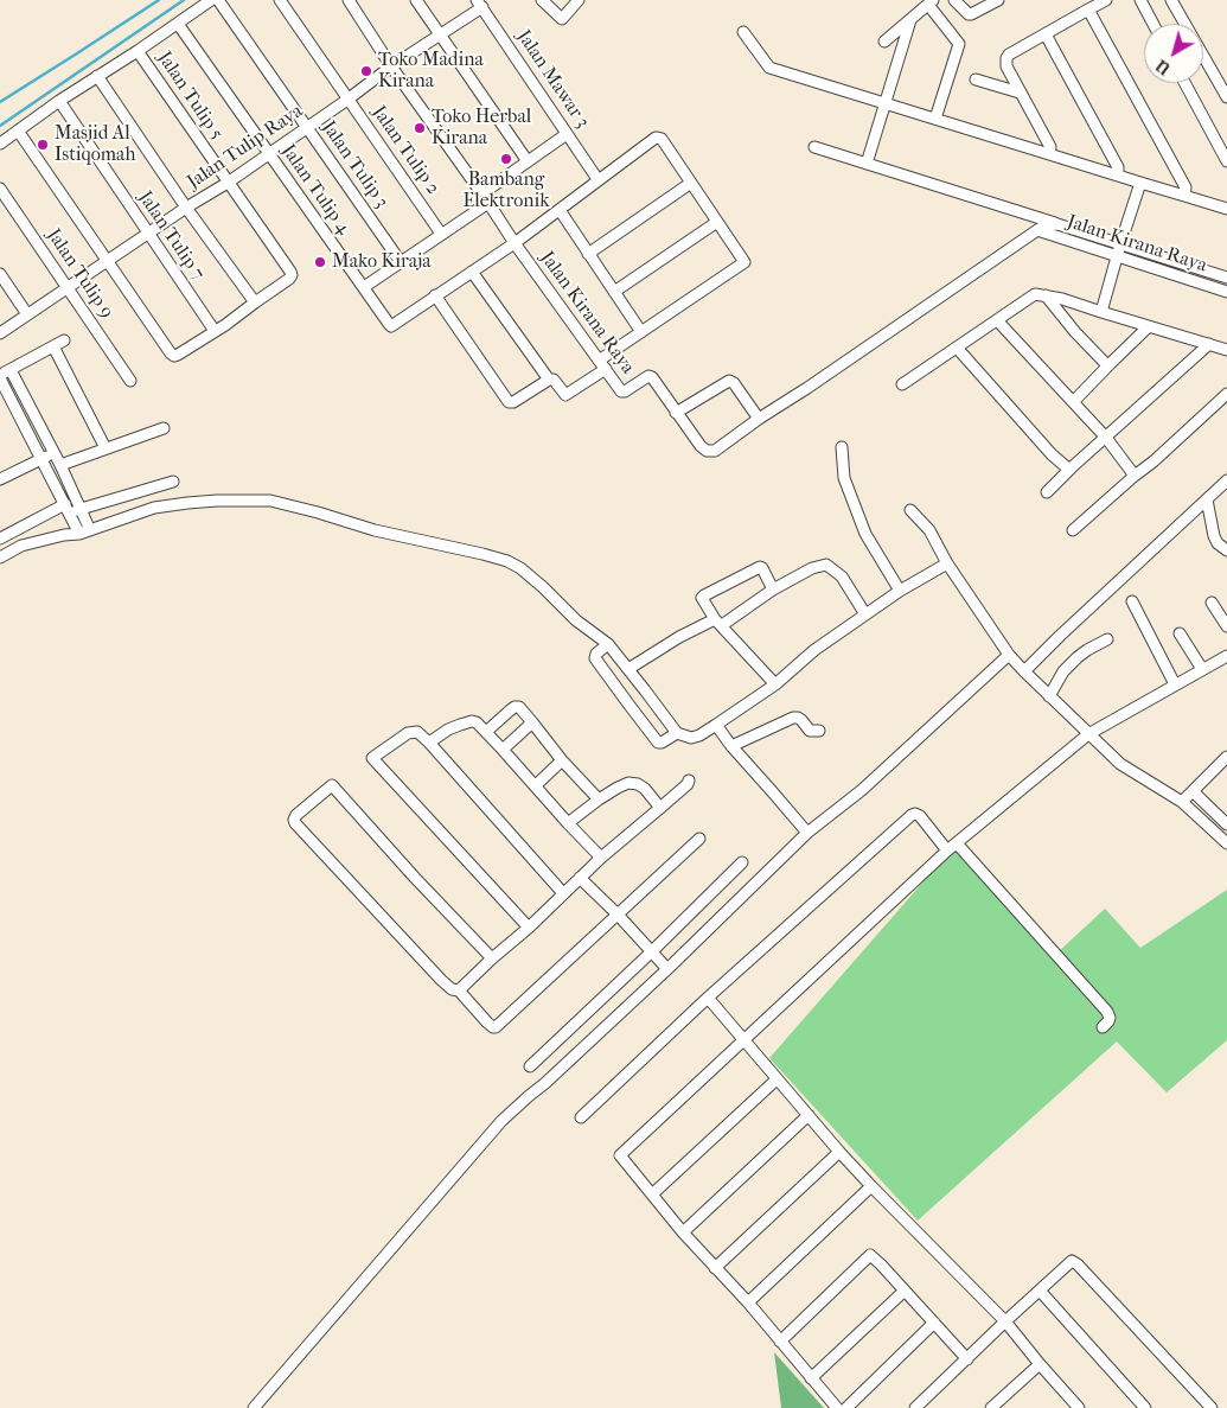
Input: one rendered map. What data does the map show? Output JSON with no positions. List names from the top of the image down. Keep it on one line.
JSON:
{"streets":{"street":["Jalan Mawar 3","Jalan Tulip 5","Jalan Tulip Raya","Jalan Tulip 2","Jalan Tulip 3","Jalan Tulip 4","Jalan Tulip 7","Jalan Kirana Raya","Jalan Tulip 9"]},"crossings":[["Jalan Mawar 3","Jalan Tulip Raya"],["Jalan Tulip 5","Jalan Tulip Raya"],["Jalan Tulip Raya","Jalan Tulip 2"],["Jalan Tulip Raya","Jalan Tulip 3"],["Jalan Tulip Raya","Jalan Tulip 4"],["Jalan Tulip Raya","Jalan Tulip 7"],["Jalan Tulip Raya","Jalan Kirana Raya"],["Jalan Tulip Raya","Jalan Tulip 9"]],"places":["Toko Madina Kirana","Toko Herbal Kirana","Masjid Al Istiqomah","Bambang Elektronik","Mako Kiraja"],"north":"bottom left"}
